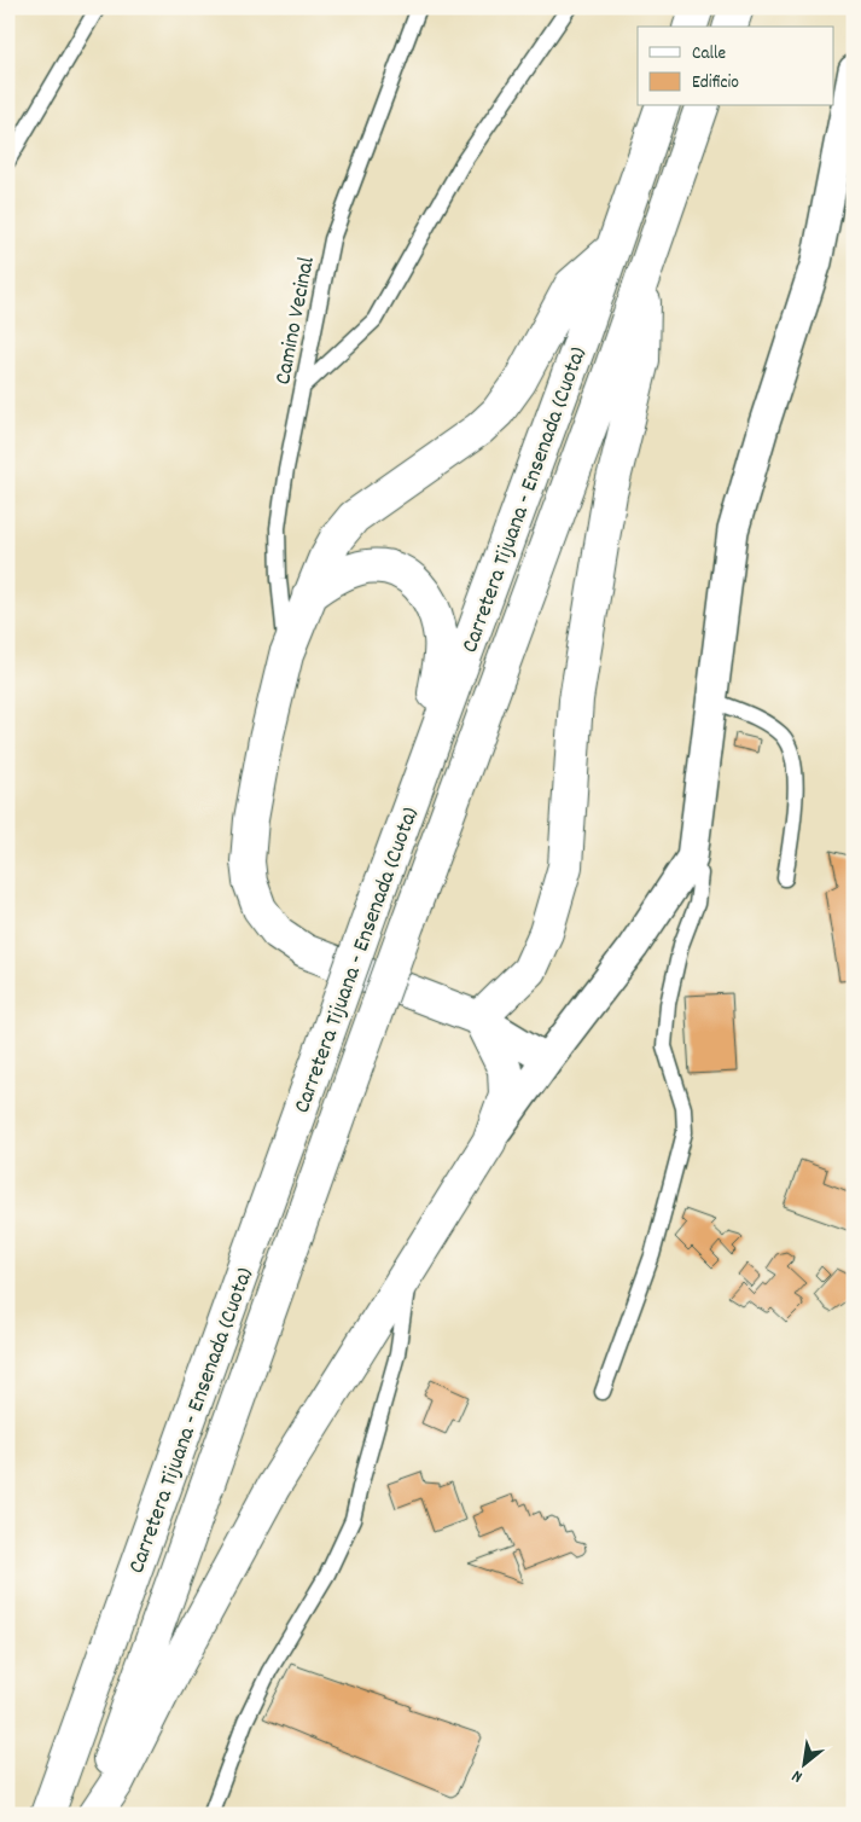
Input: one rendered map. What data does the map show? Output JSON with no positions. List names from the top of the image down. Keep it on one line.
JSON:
{"streets":{"highway":["Carretera Tijuana - Ensenada (Cuota)"],"lane":["Camino Vecinal"]},"legend":["Calle","Edificio"],"north":"bottom left"}
